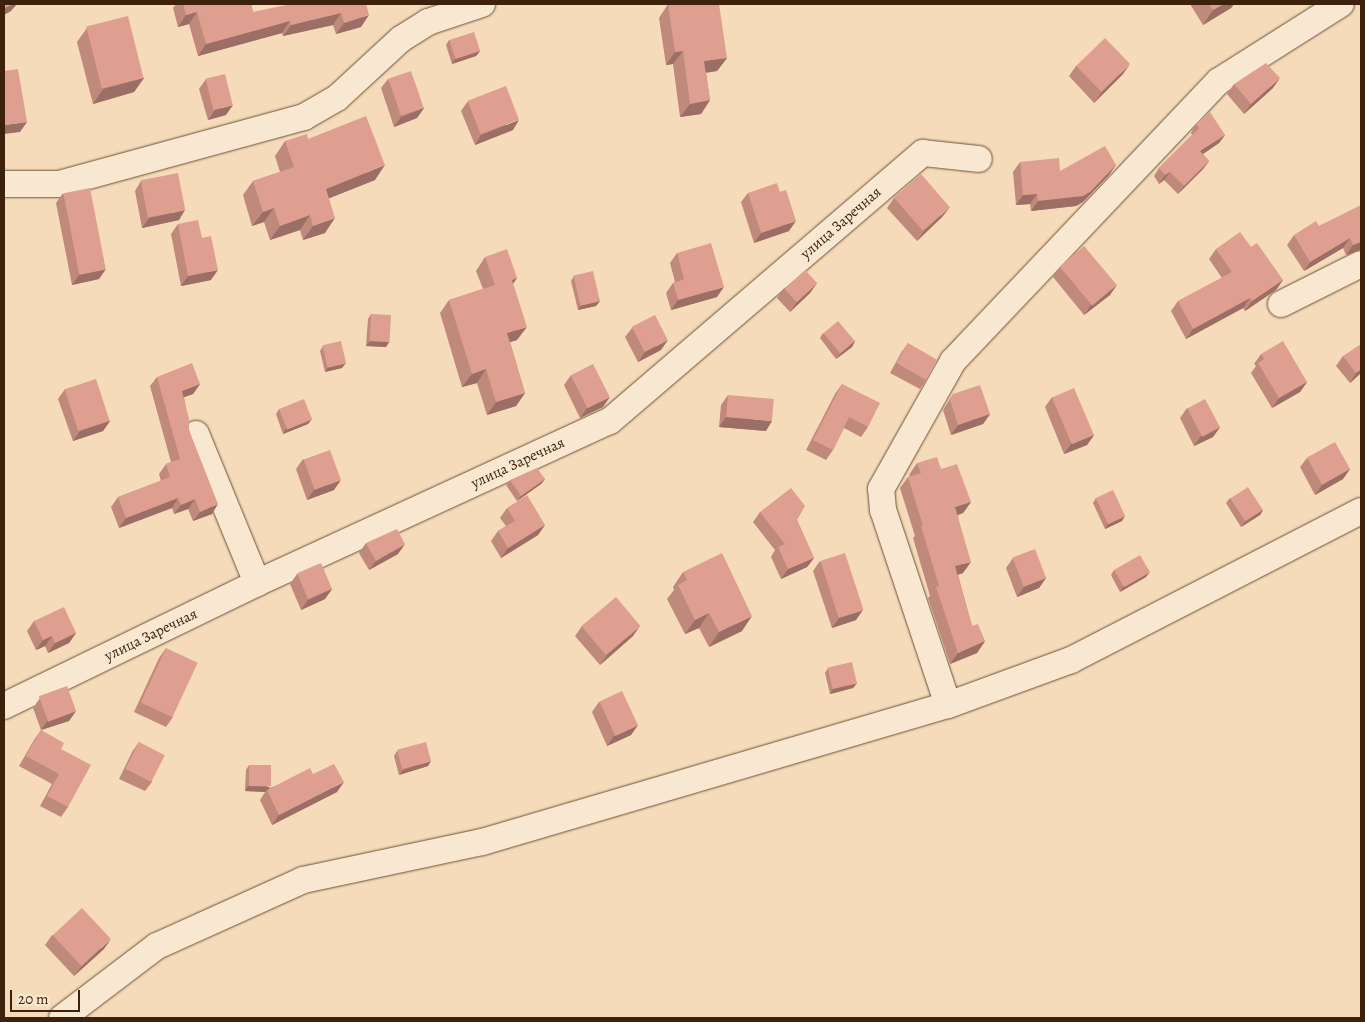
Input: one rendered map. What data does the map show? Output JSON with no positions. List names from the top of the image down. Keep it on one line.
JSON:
{"streets":{"street":["улица Заречная"]},"scale_bar":"20 m"}
